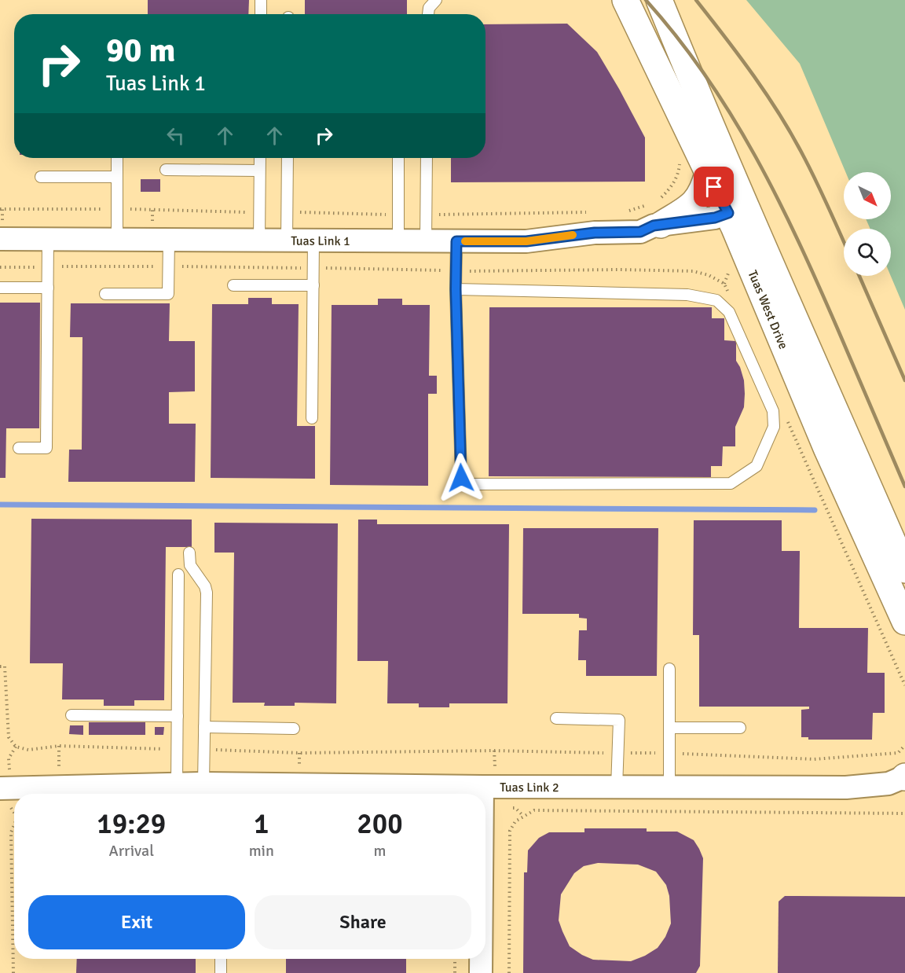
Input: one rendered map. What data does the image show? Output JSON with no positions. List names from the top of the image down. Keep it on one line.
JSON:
{"streets":{"main road":["Tuas West Drive"],"street":["Tuas Link 1","Tuas Link 2"]},"crossings":[["Tuas Link 1","Tuas West Drive"]],"north":"bottom right","page":{"turn":["90 m","Tuas Link 1"],"eta":["19:29","Arrival","1","min","200","m"],"buttons":["Exit","Share"]}}
